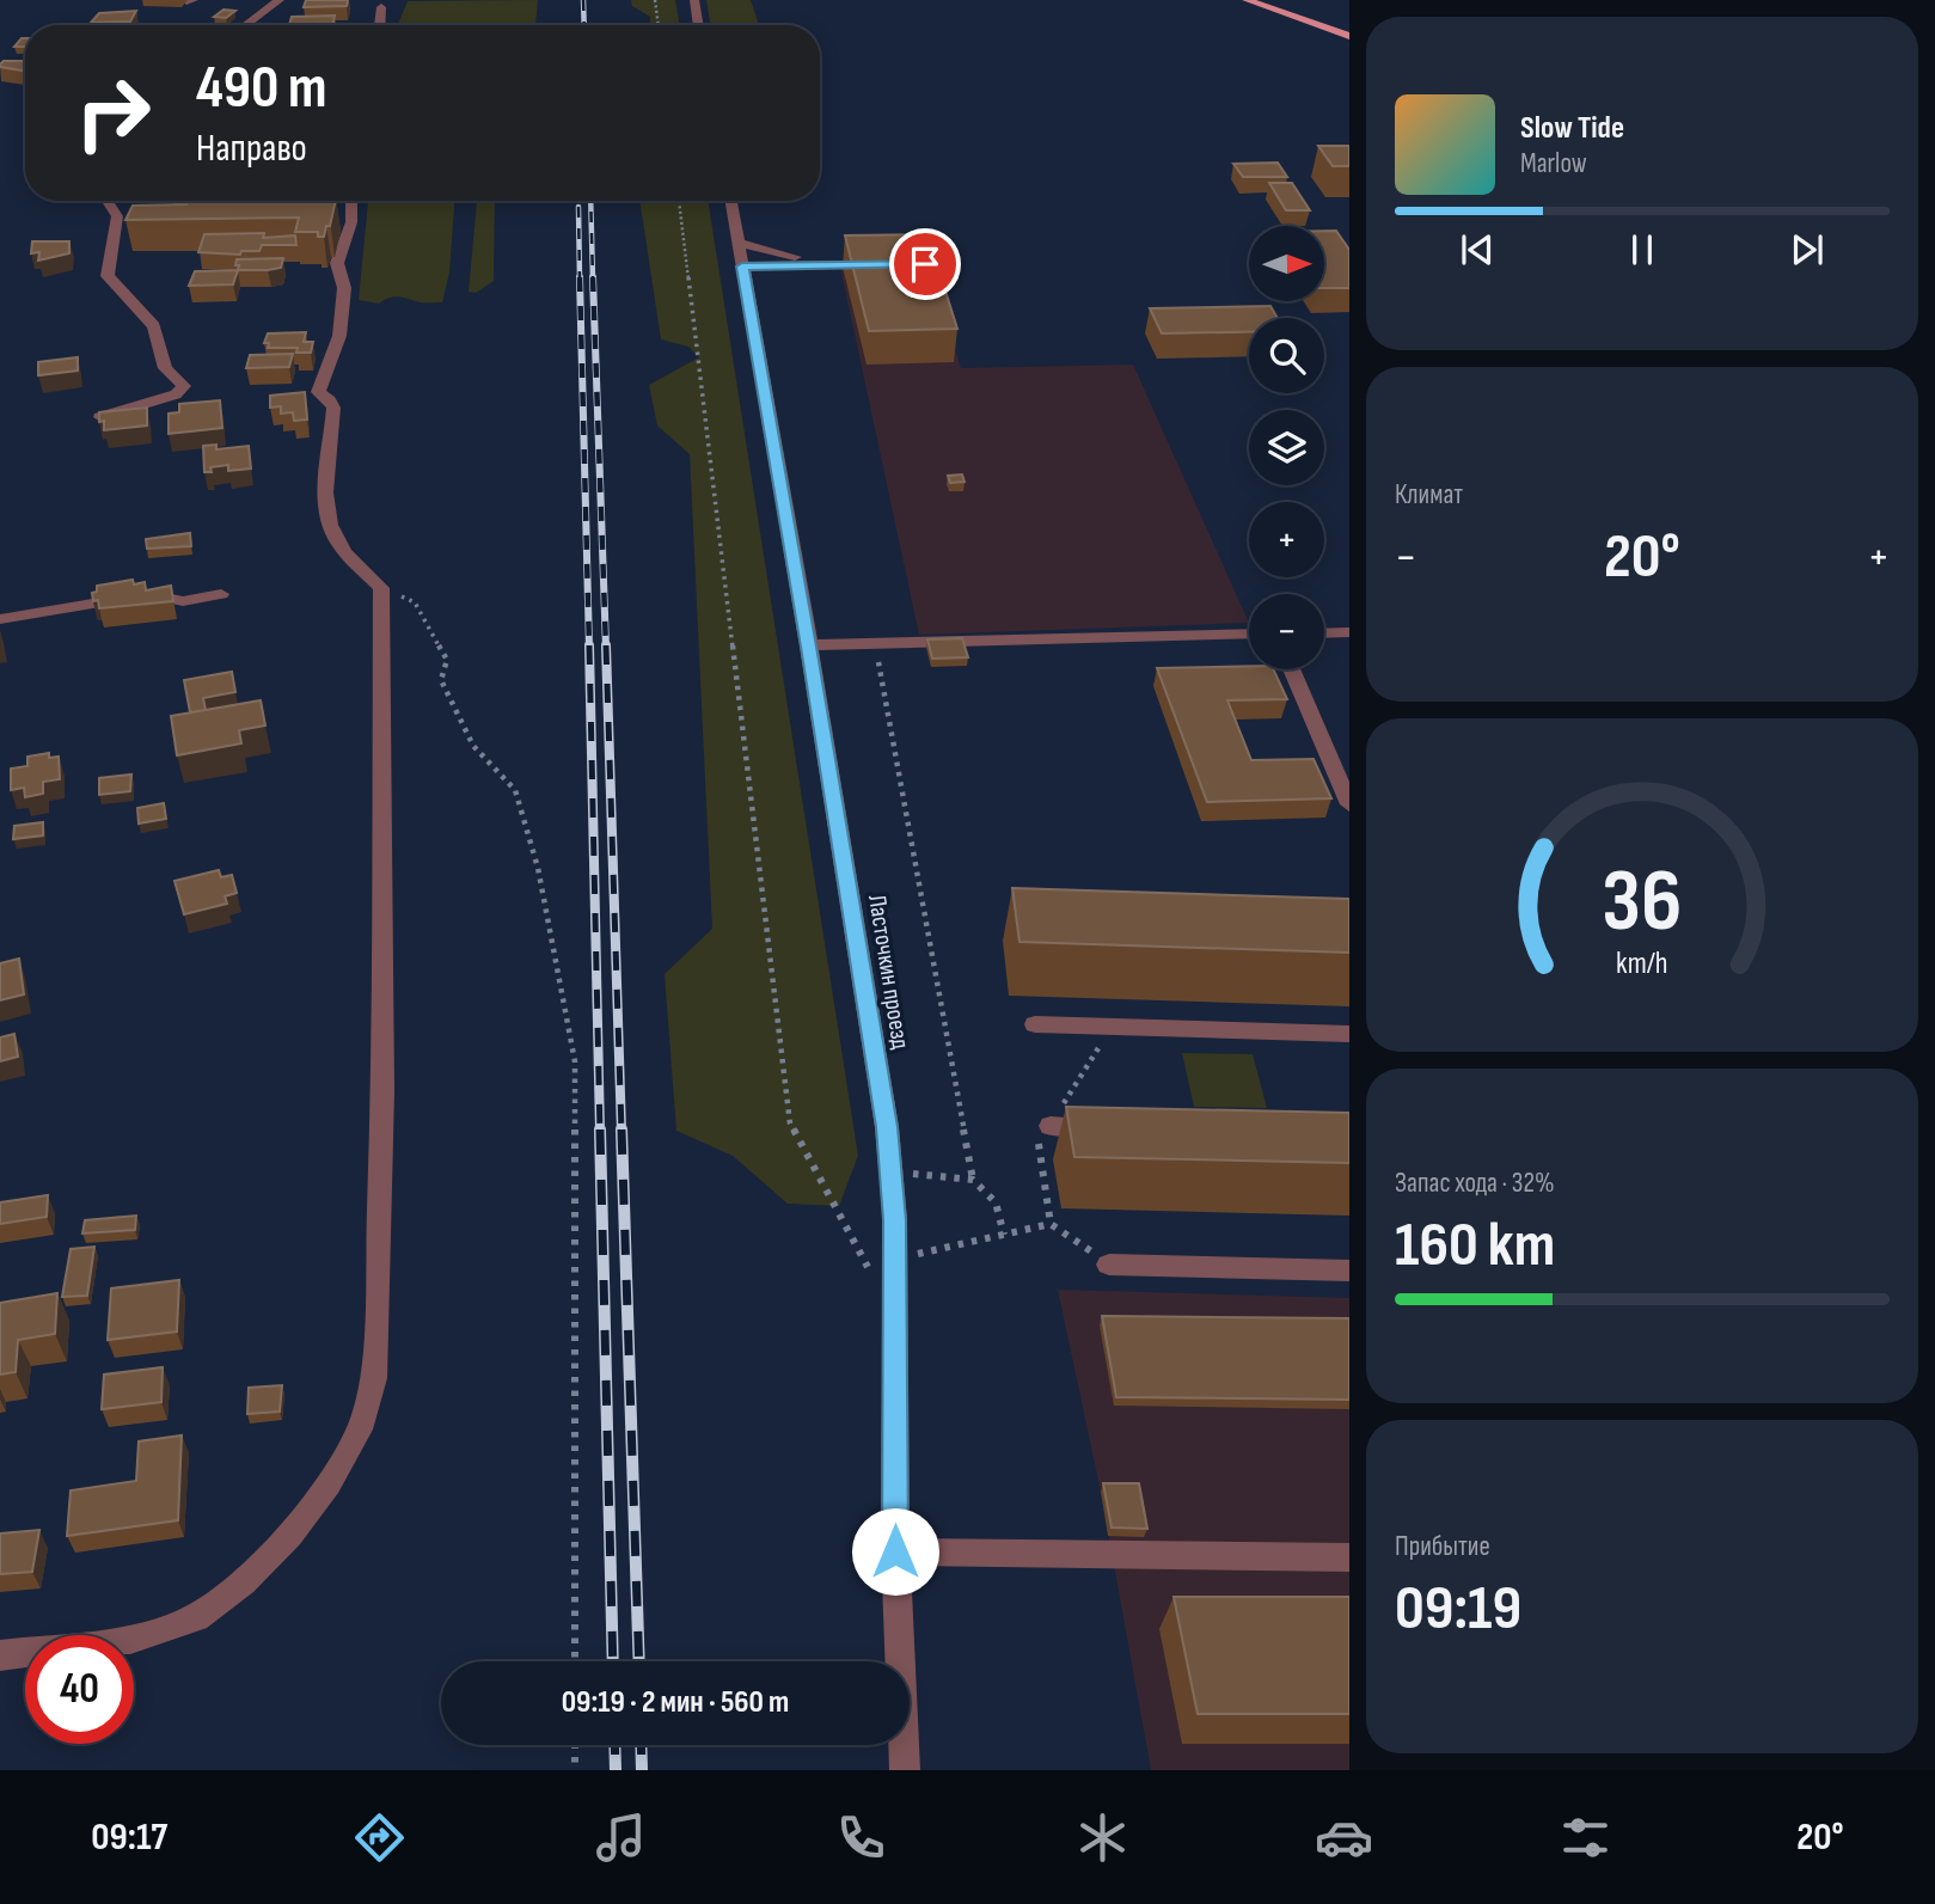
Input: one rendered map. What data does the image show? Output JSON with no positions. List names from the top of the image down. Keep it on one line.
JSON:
{"streets":{"street":["Ласточкин проезд"]},"north":"right","page":{"turn":["490 m","Направо"],"song":["Slow Tide","Marlow"],"map_buttons":["+","−"],"tile":["Климат",["Запас хода · 32%","160 km"],["Прибытие","09:19"]],"heat":["−","20°","+"],"limit":"40","trip":"09:19 · 2 мин · 560 m","tabs":["09:17","20°"],"gauge":["36","km/h"]}}
